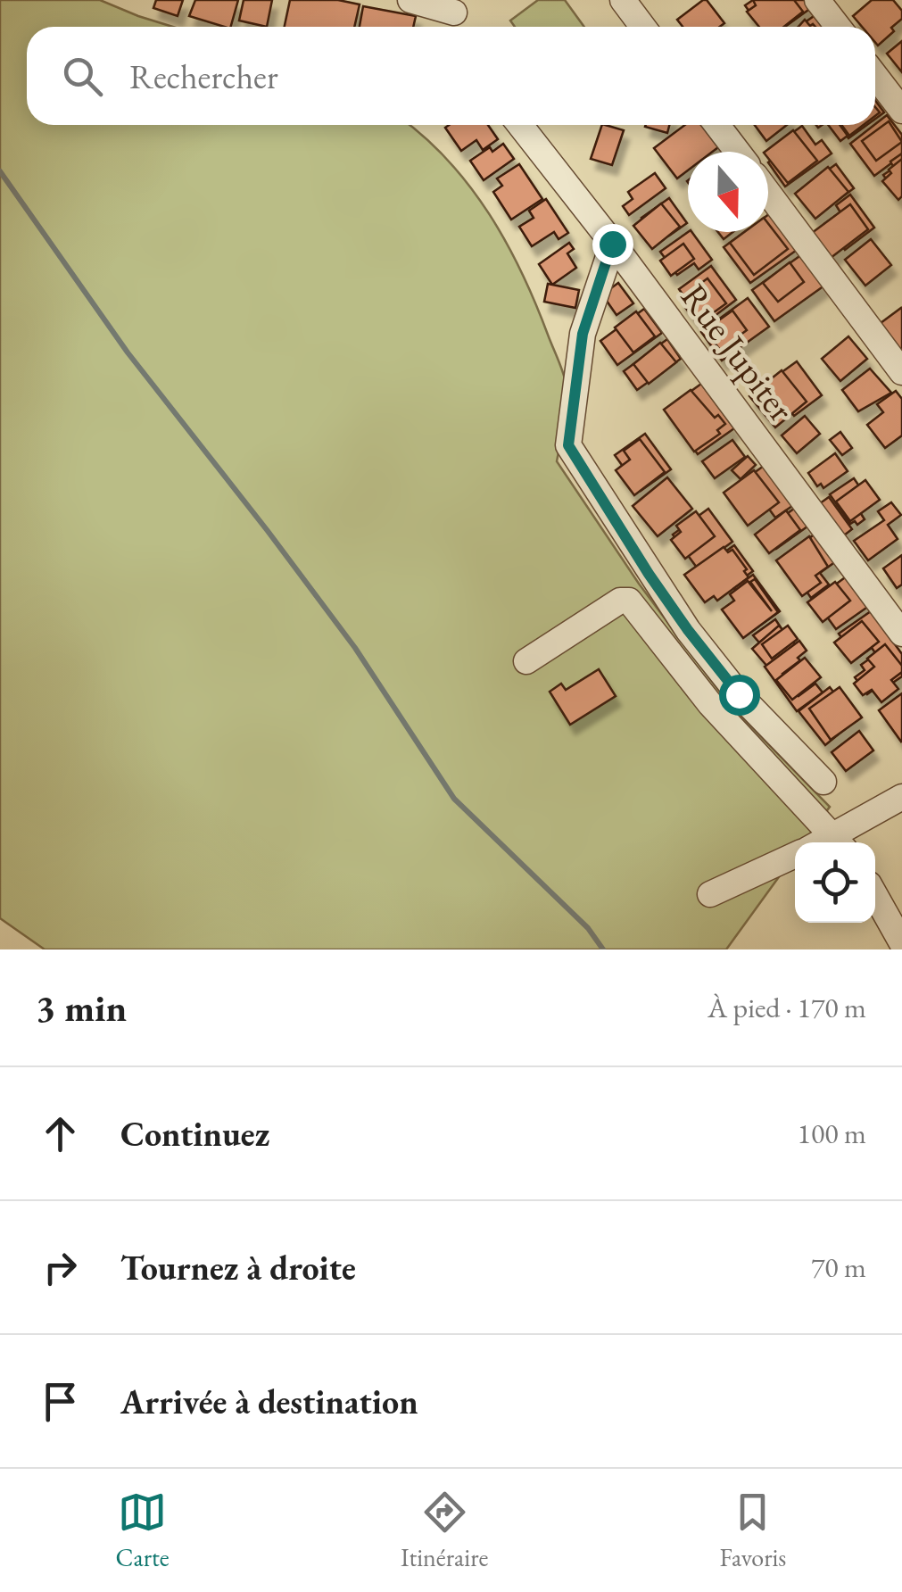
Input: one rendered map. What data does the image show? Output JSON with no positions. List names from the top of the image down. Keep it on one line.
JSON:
{"streets":{"street":["Rue Jupiter"]},"north":"bottom","page":{"search":"Rechercher","heading":["3 min","À pied · 170 m"],"list":[["Continuez","100 m"],["Tournez à droite","70 m"],"Arrivée à destination"],"nav":["Carte","Itinéraire","Favoris"]}}
